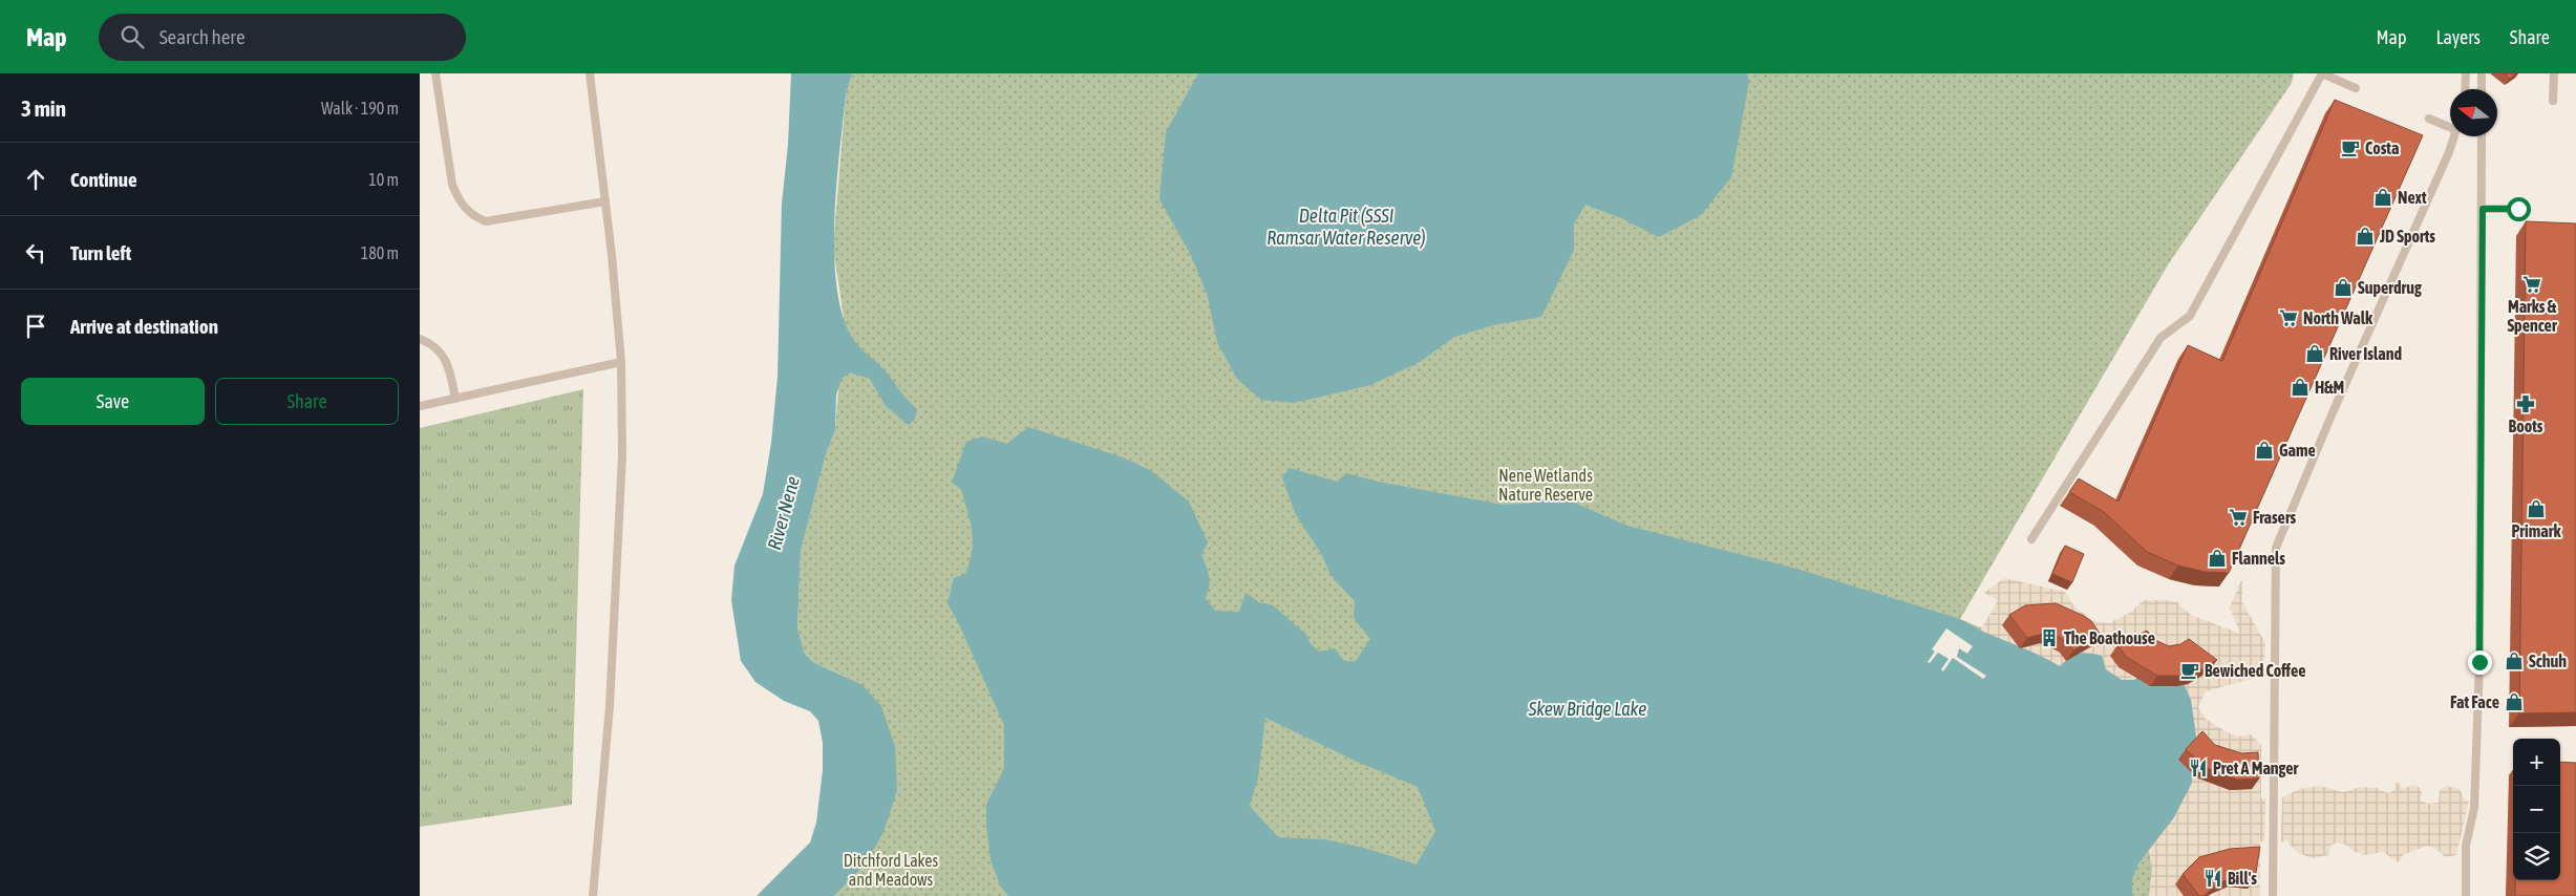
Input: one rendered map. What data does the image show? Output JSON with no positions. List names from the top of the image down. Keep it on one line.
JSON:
{"water":["Delta Pit (SSSI Ramsar Water Reserve)","River Nene","Skew Bridge Lake"],"parks":["Nene Wetlands Nature Reserve","Ditchford Lakes and Meadows"],"places":{"cafe":["Costa","Bewiched Coffee"],"shop":["Next","JD Sports","Superdrug","River Island","H&M","Game","Primark","Flannels","Schuh","Fat Face"],"supermarket":["Marks & Spencer","North Walk","Frasers"],"pharmacy":["Boots"],"building":["The Boathouse"],"restaurant":["Pret A Manger","Bill's"]},"north":"left","page":{"header":"Map","search":"Search here","nav":["Map","Layers","Share"],"heading":["3 min","Walk · 190 m"],"list":[["Continue","10 m"],["Turn left","180 m"],"Arrive at destination"],"buttons":["Save","Share"],"map_buttons":["+","−"]}}
